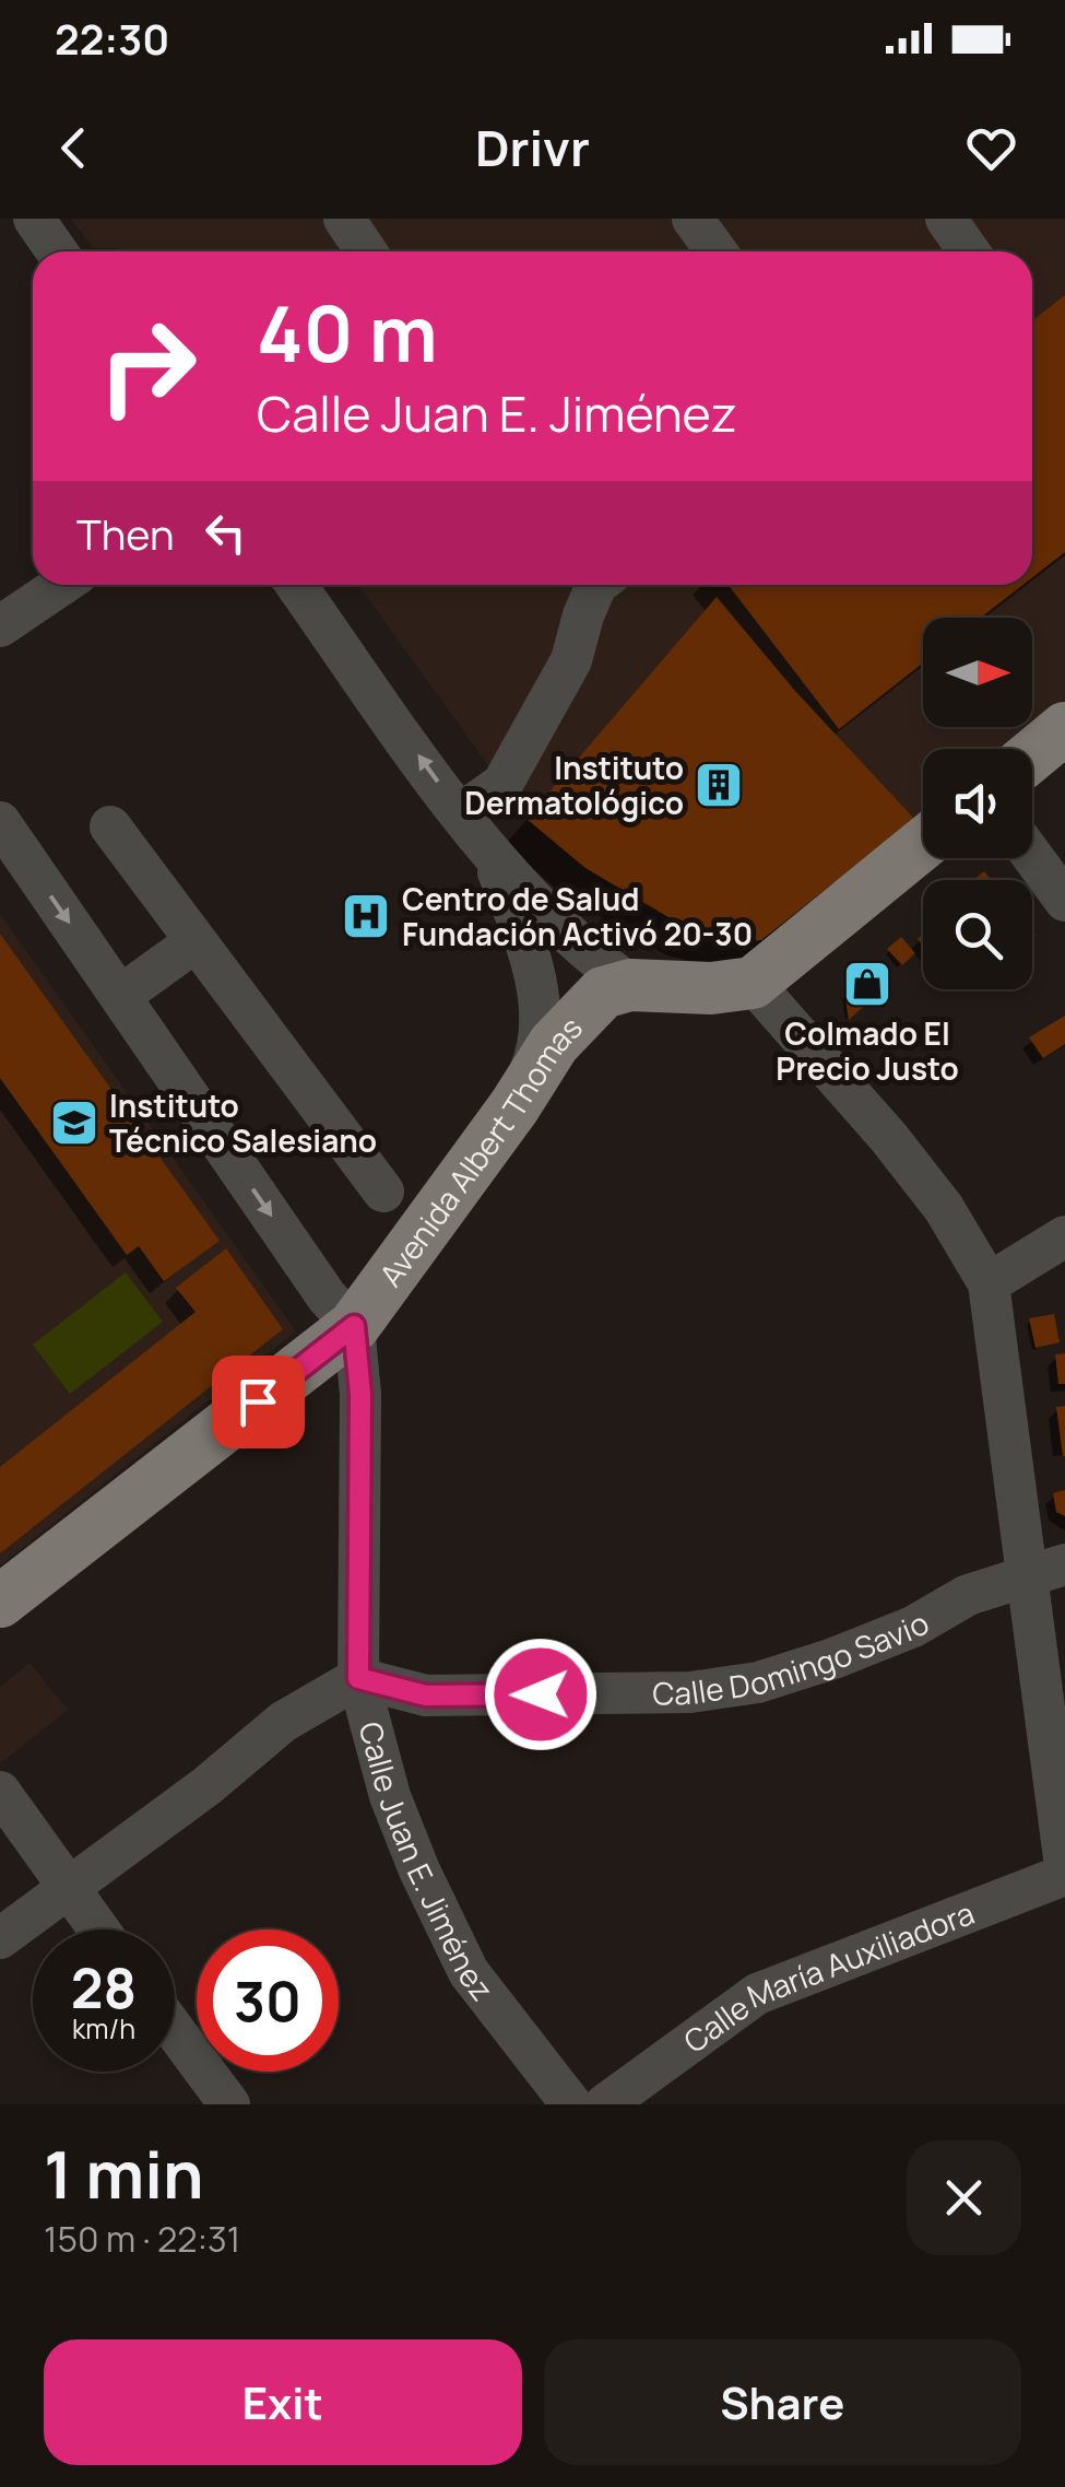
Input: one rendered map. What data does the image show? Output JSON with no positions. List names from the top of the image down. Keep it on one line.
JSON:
{"streets":{"main road":["Avenida Albert Thomas"],"street":["Calle Domingo Savio","Calle Juan E. Jiménez","Calle María Auxiliadora"]},"crossings":[["Avenida Albert Thomas","Calle Juan E. Jiménez"],["Calle Domingo Savio","Calle Juan E. Jiménez"]],"places":{"building":["Instituto Dermatológico"],"hospital":["Centro de Salud Fundación Activó 20-30"],"shop":["Colmado El Precio Justo"],"school or university":["Instituto Técnico Salesiano"]},"north":"right","page":{"status":"22:30","header":"Drivr","turn":["40 m","Calle Juan E. Jiménez"],"then":"Then","speed":"28 km/h","limit":"30","heading":["1 min","150 m · 22:31"],"buttons":["Exit","Share"]}}
